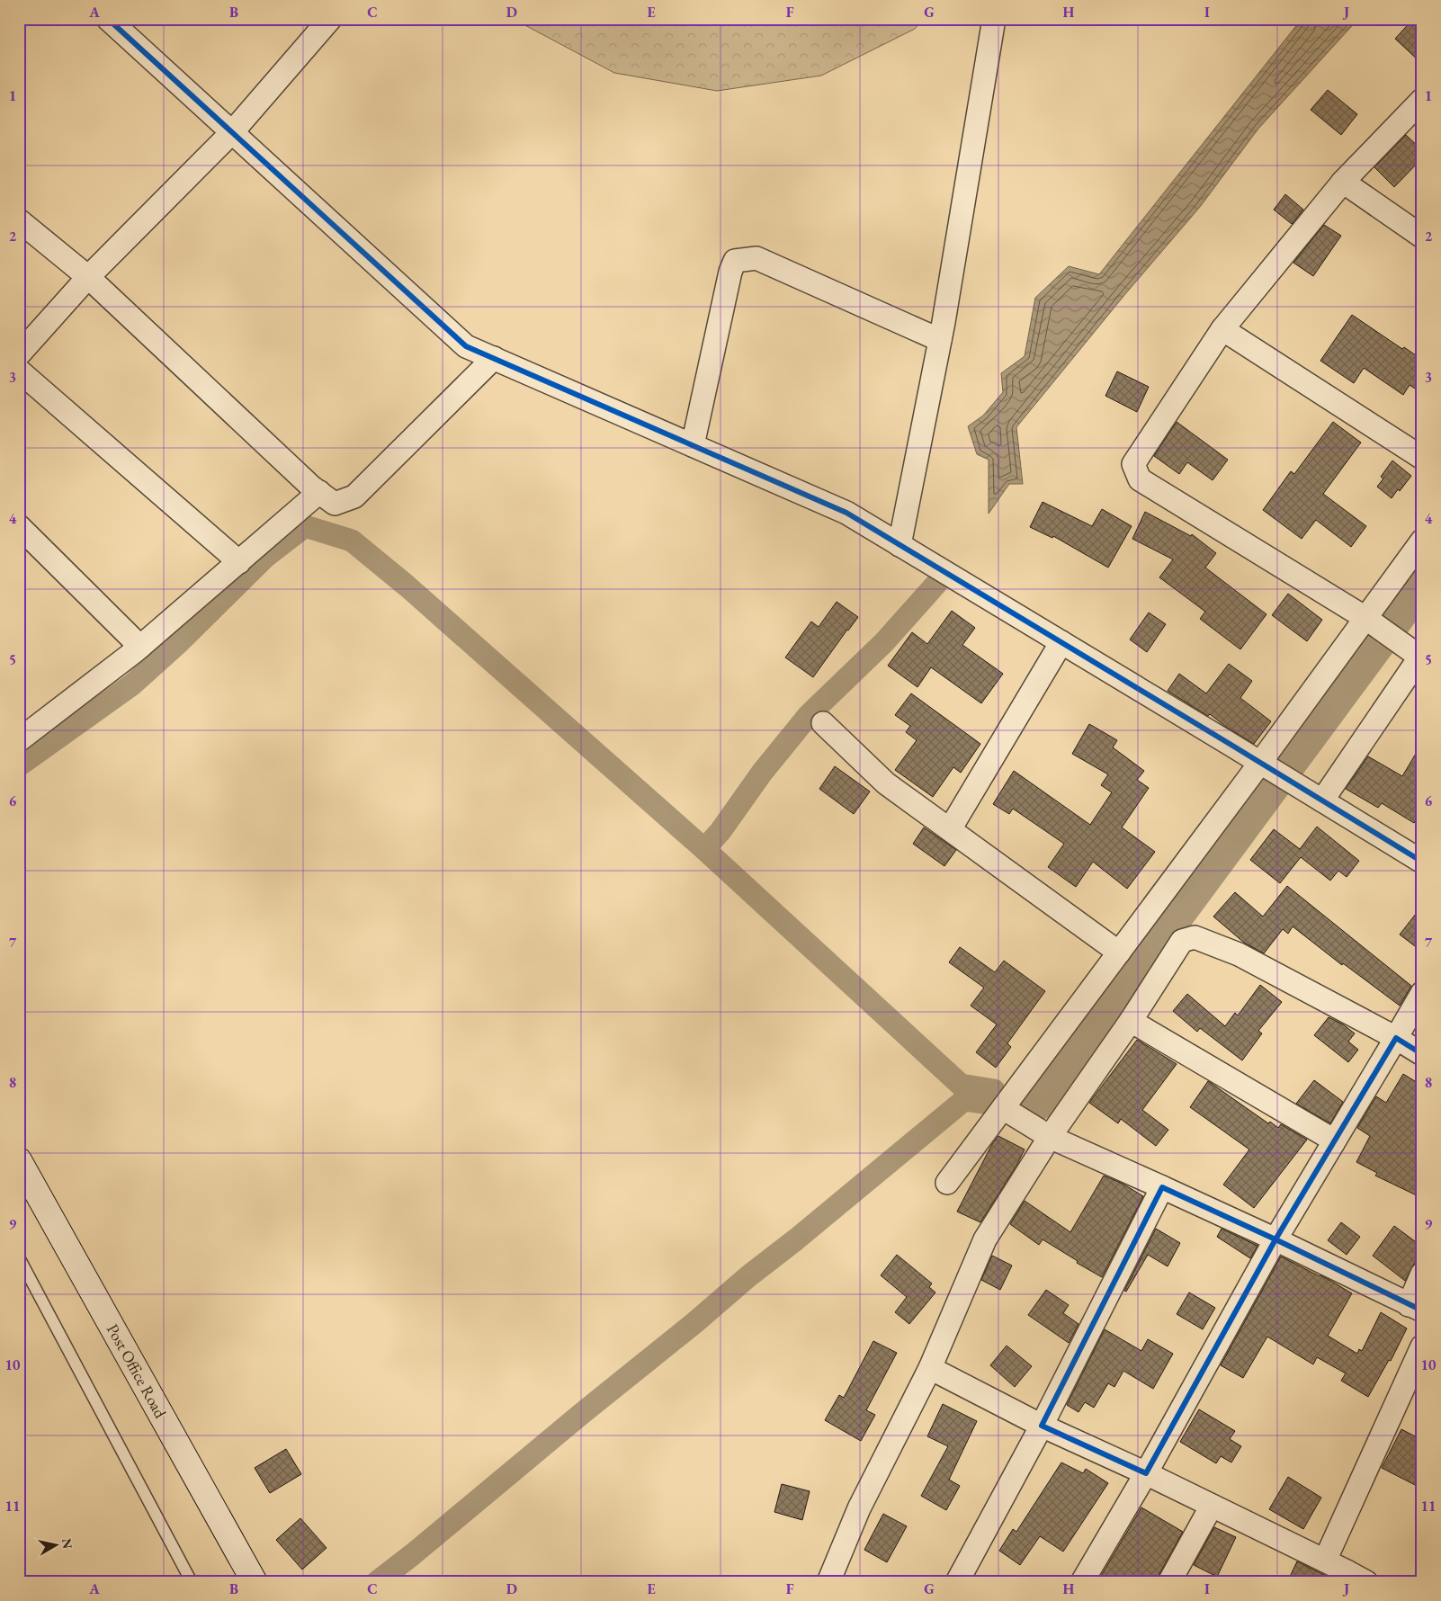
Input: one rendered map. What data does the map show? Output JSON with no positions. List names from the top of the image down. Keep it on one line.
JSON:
{"streets":{"street":["Post Office Road"]},"north":"right","grid":{"columns":["A","B","C","D","E","F","G","H","I","J"],"rows":["1","2","3","4","5","6","7","8","9","10","11"]}}
